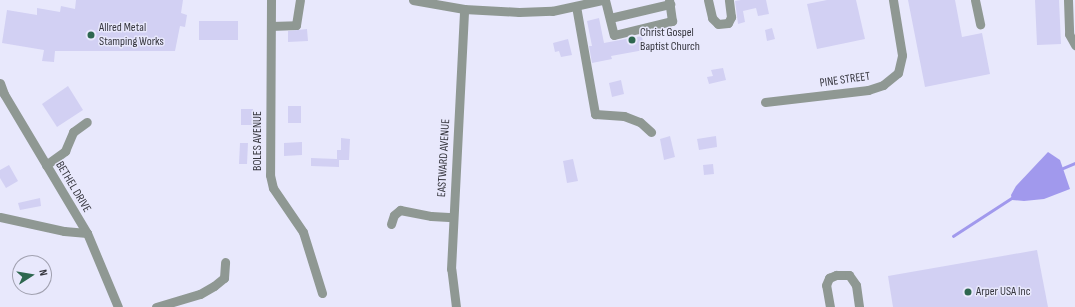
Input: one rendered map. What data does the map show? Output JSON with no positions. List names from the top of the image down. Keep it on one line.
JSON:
{"streets":{"street":["PINE STREET","BOLES AVENUE","EASTWARD AVENUE","BETHEL DRIVE"]},"places":["Allred Metal Stamping Works","Christ Gospel Baptist Church","Arper USA Inc"],"north":"right"}
